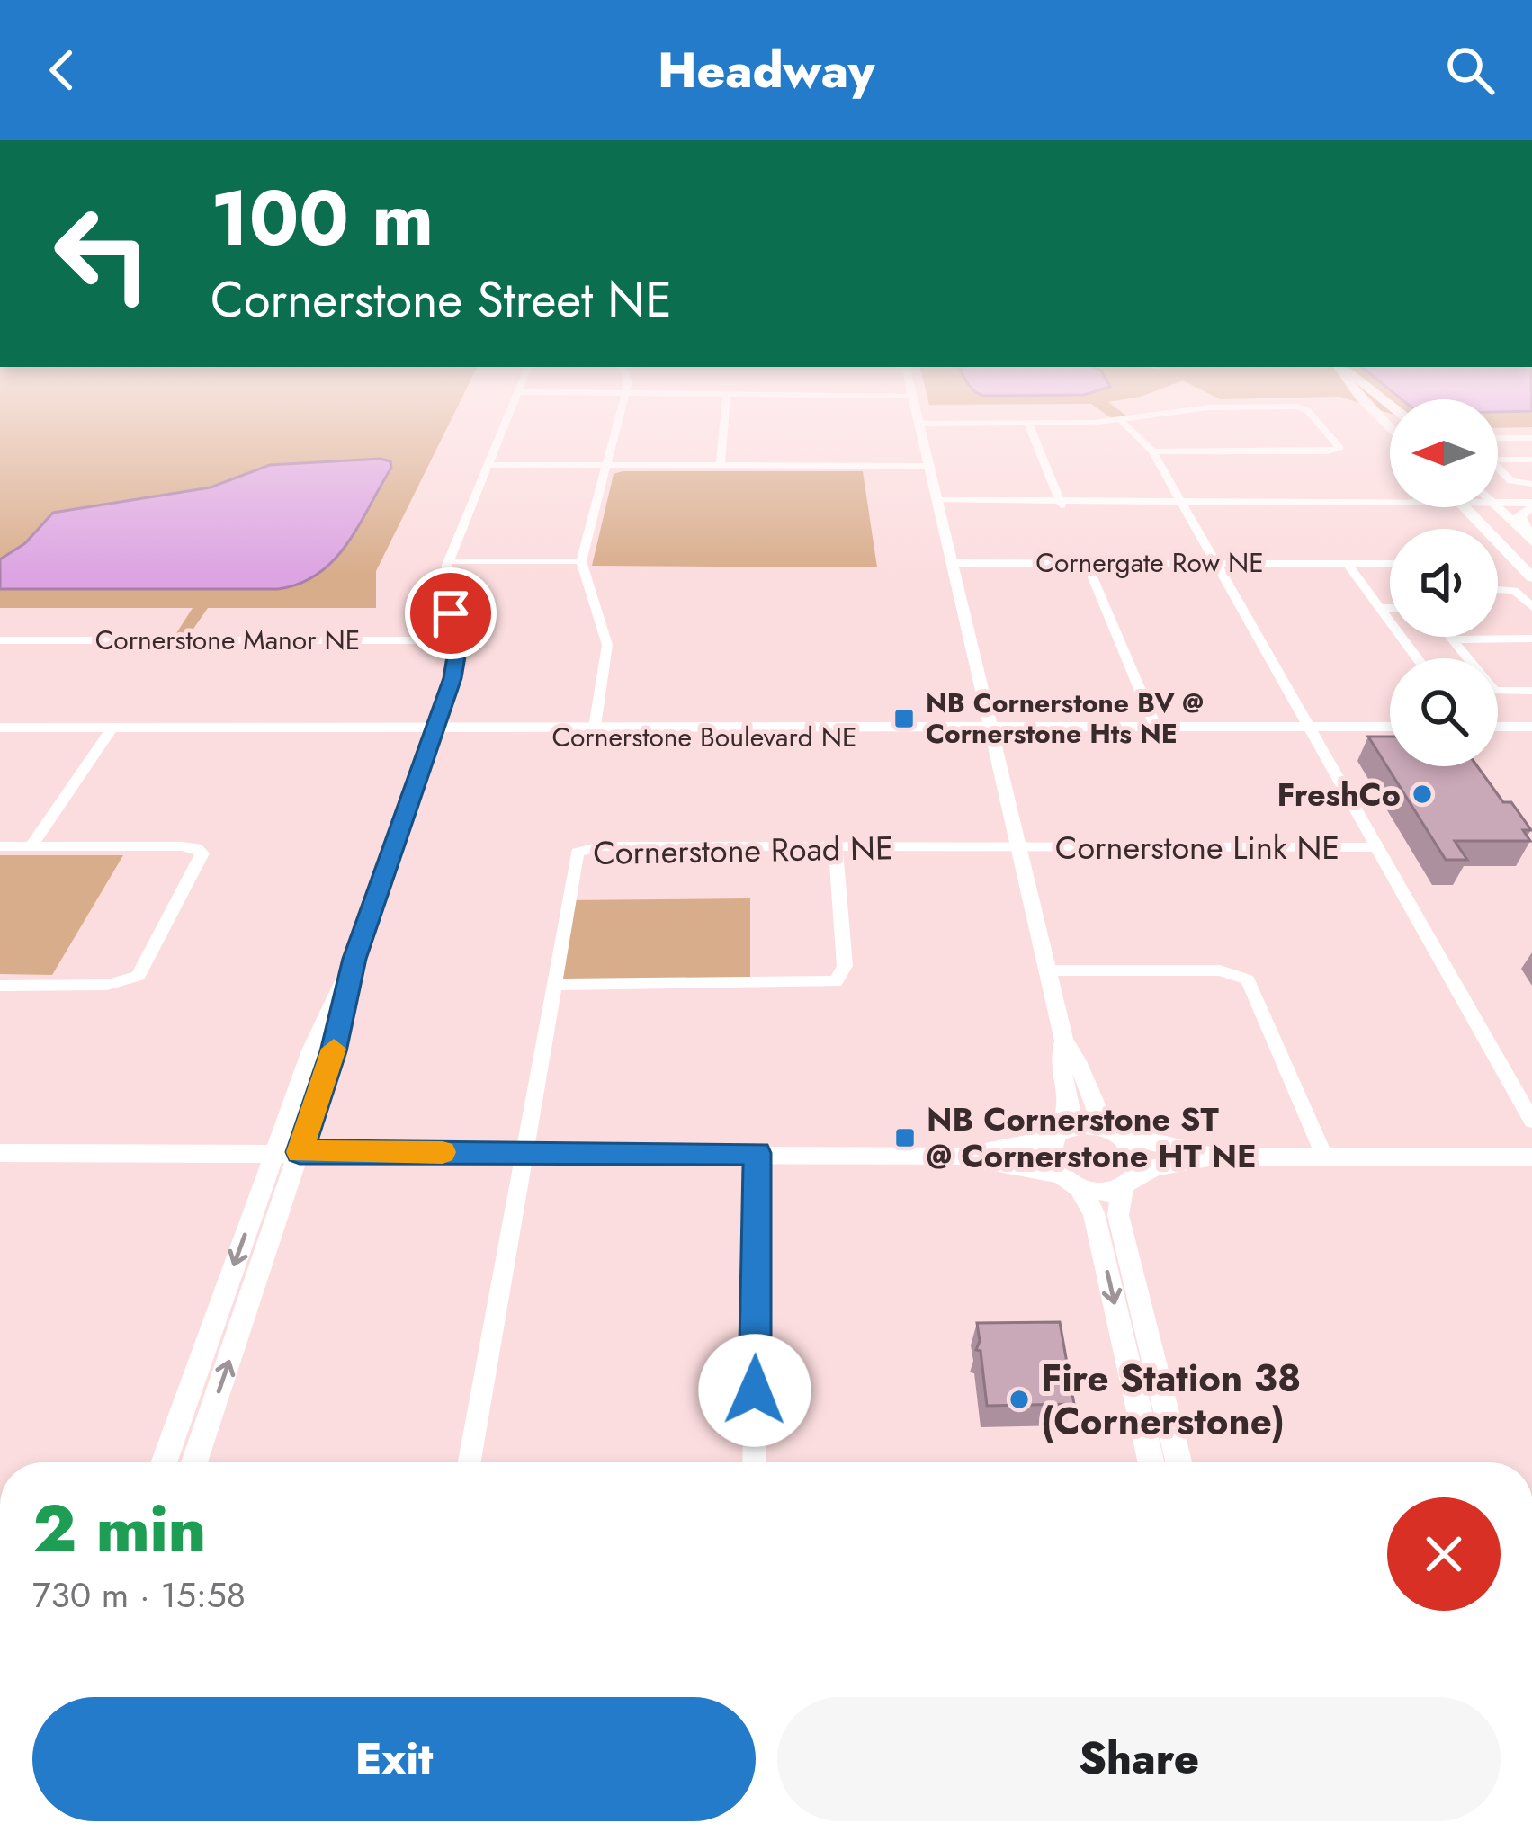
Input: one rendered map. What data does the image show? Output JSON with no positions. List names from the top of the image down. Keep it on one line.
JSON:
{"streets":{"street":["Cornergate Row NE","Cornerstone Manor NE","Cornerstone Boulevard NE","Cornerstone Link NE","Cornerstone Road NE"]},"crossings":[["Cornerstone Link NE","Cornerstone Road NE"]],"places":{"transit":["NB Cornerstone BV @ Cornerstone Hts NE","NB Cornerstone ST @ Cornerstone HT NE"],"other":["FreshCo","Fire Station 38 (Cornerstone)"]},"north":"left","page":{"header":"Headway","turn":["100 m","Cornerstone Street NE"],"heading":["2 min","730 m · 15:58"],"buttons":["Exit","Share"]}}
